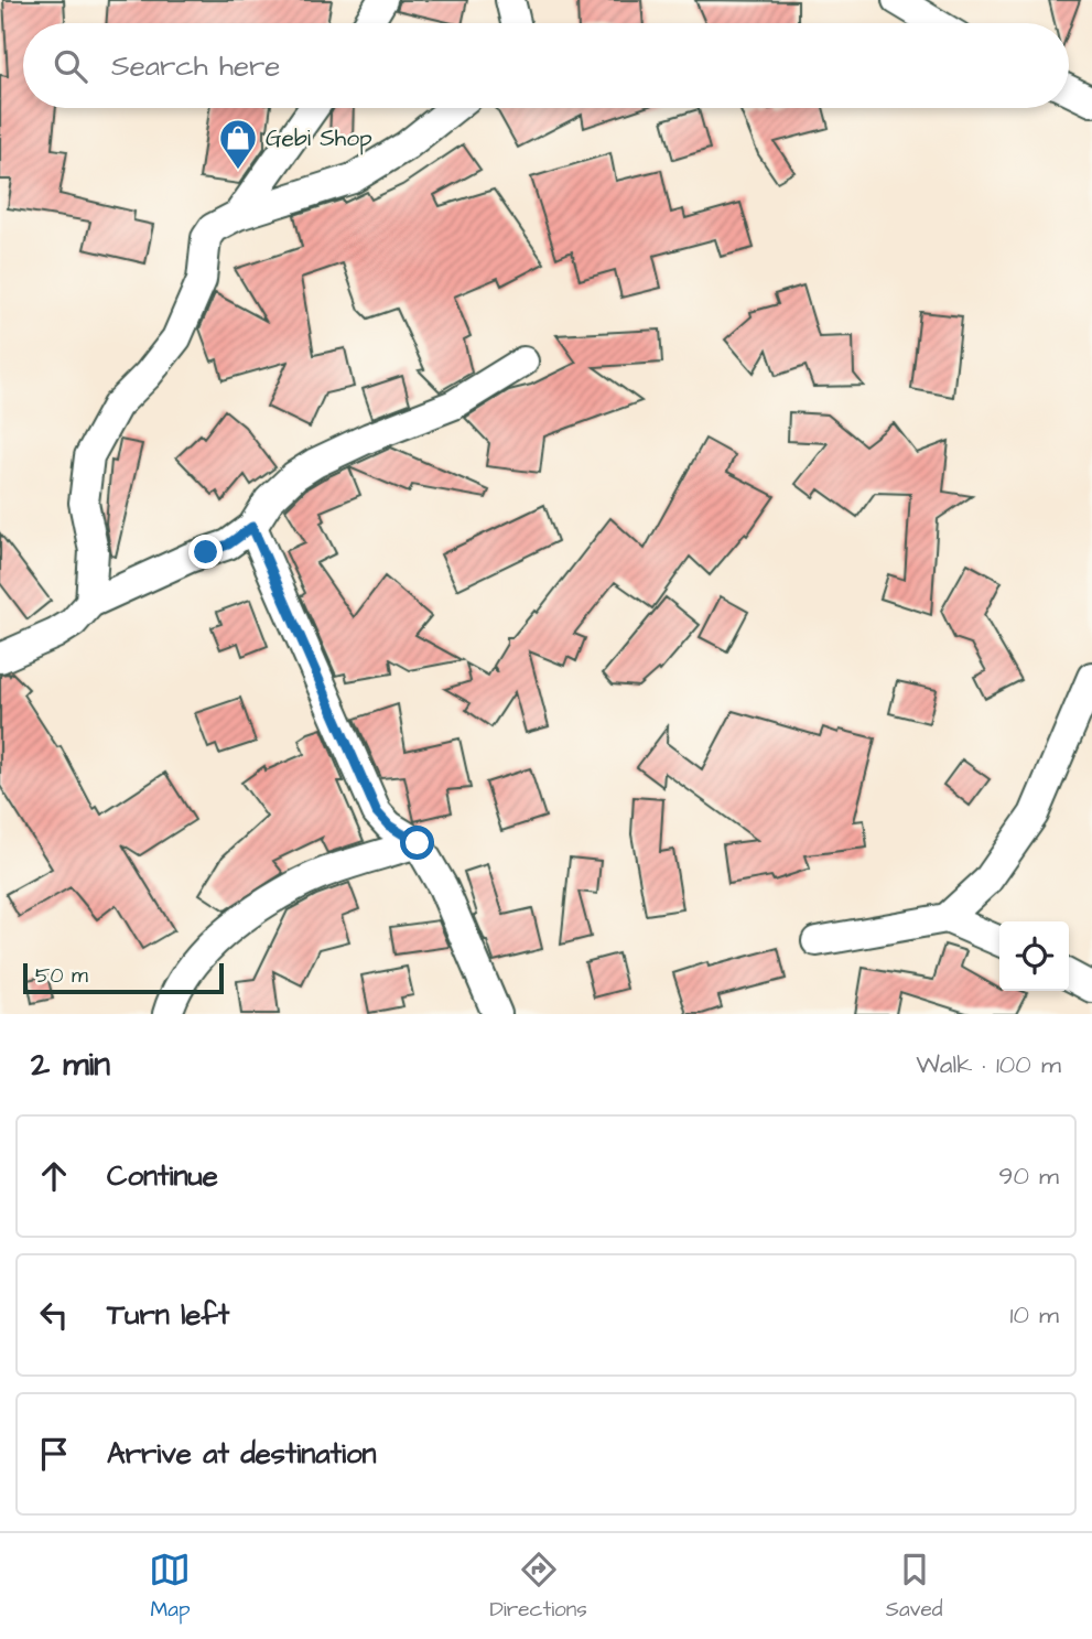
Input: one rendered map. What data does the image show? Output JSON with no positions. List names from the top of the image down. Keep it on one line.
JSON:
{"places":{"shop":["Gebi Shop"]},"scale_bar":"50 m","page":{"search":"Search here","scale":"50 m","heading":["2 min","Walk · 100 m"],"list":[["Continue","90 m"],["Turn left","10 m"],"Arrive at destination"],"nav":["Map","Directions","Saved"]}}
